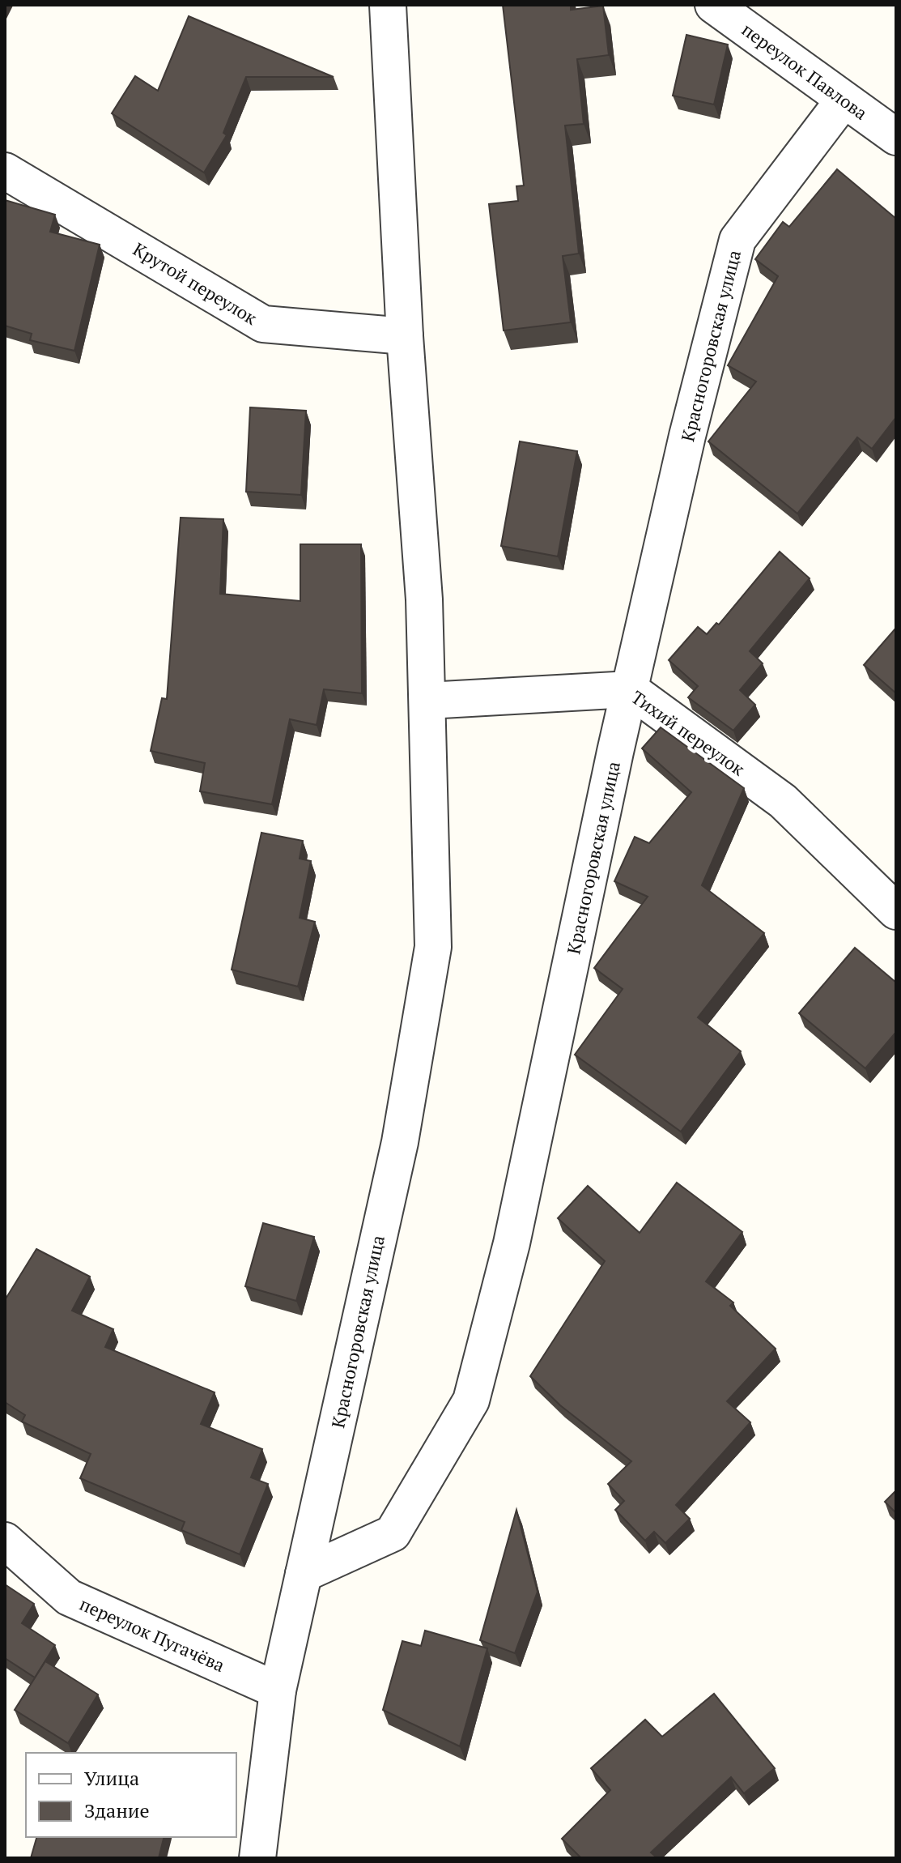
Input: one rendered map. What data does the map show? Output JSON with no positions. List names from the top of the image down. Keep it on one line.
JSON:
{"streets":{"street":["переулок Павлова","Крутой переулок","Красногоровская улица","Тихий переулок","переулок Пугачёва"]},"crossings":[["переулок Павлова","Красногоровская улица"],["Крутой переулок","Красногоровская улица"],["Красногоровская улица","Тихий переулок"],["Красногоровская улица","переулок Пугачёва"]],"legend":["Улица","Здание"]}
